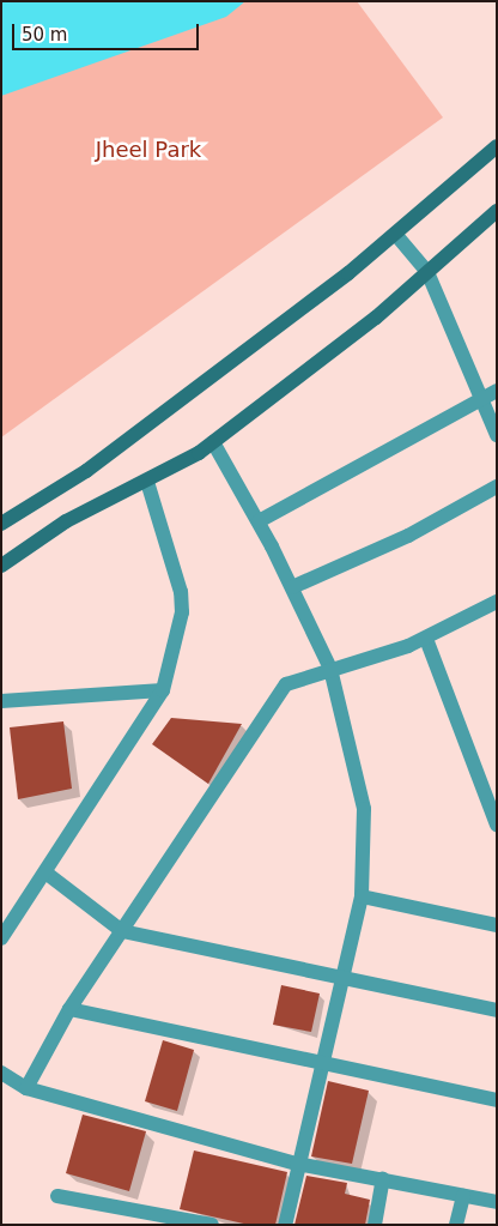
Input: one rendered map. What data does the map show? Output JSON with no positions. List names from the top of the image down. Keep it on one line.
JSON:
{"parks":["Jheel Park"],"scale_bar":"50 m"}
